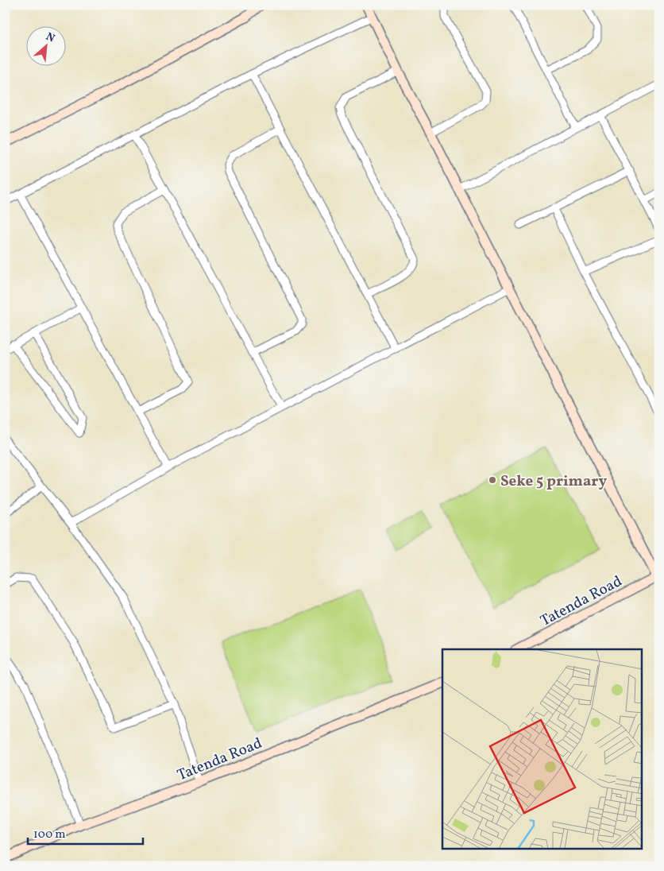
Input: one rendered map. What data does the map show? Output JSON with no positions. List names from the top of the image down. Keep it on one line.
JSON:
{"streets":{"street":["Tatenda Road"]},"places":["Seke 5 primary"],"scale_bar":"100 m","north":"top right"}
